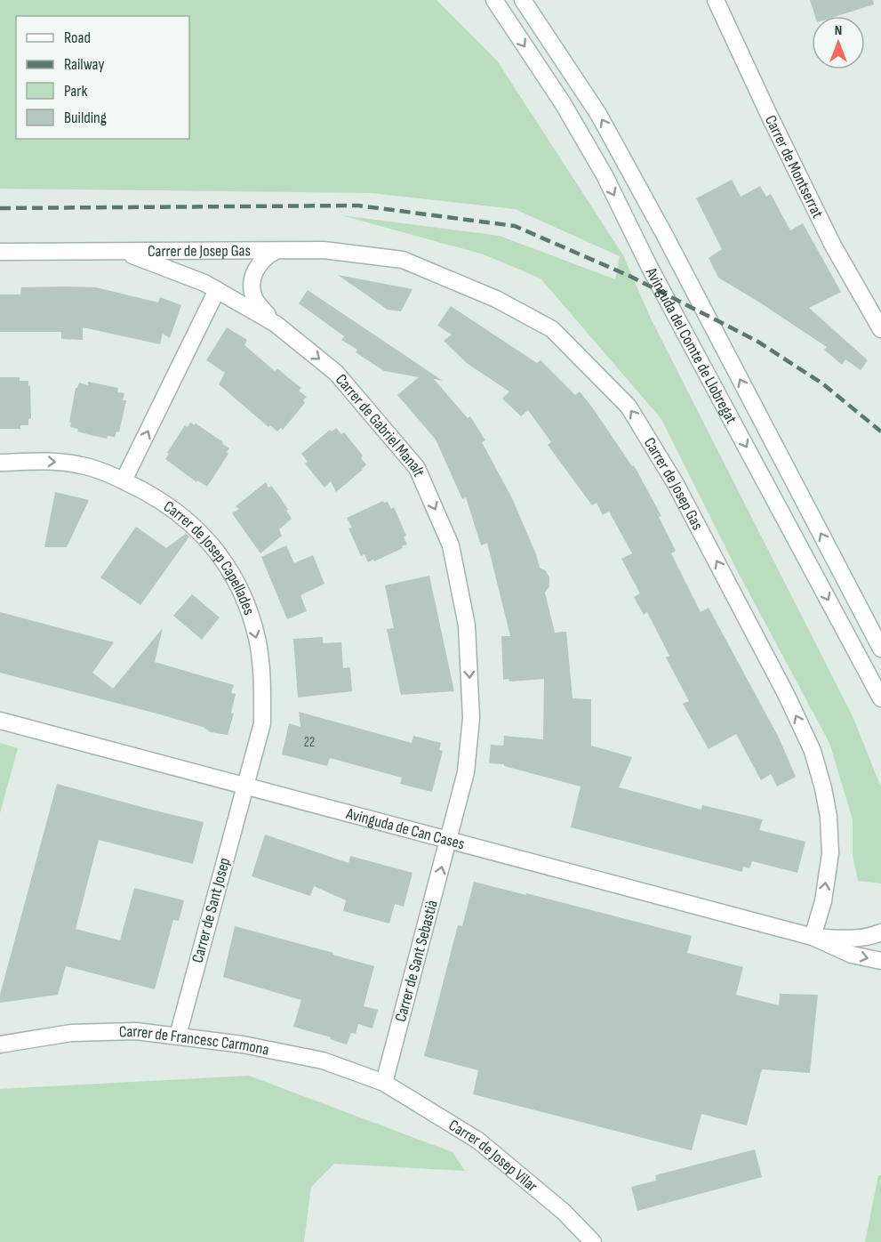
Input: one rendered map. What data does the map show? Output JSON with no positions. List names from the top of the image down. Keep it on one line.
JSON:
{"streets":{"street":["Carrer de Montserrat","Carrer de Josep Gas","Avinguda del Comte de Llobregat","Carrer de Gabriel Manalt","Carrer de Josep Capellades","Avinguda de Can Cases","Carrer de Sant Josep","Carrer de Sant Sebastià","Carrer de Francesc Carmona","Carrer de Josep Vilar"]},"crossings":[["Carrer de Josep Gas","Carrer de Gabriel Manalt"],["Carrer de Josep Gas","Avinguda de Can Cases"],["Carrer de Gabriel Manalt","Avinguda de Can Cases"],["Carrer de Gabriel Manalt","Carrer de Sant Sebastià"],["Carrer de Josep Capellades","Avinguda de Can Cases"],["Carrer de Josep Capellades","Carrer de Sant Josep"],["Avinguda de Can Cases","Carrer de Sant Josep"],["Avinguda de Can Cases","Carrer de Sant Sebastià"],["Carrer de Sant Josep","Carrer de Francesc Carmona"],["Carrer de Sant Sebastià","Carrer de Francesc Carmona"],["Carrer de Sant Sebastià","Carrer de Josep Vilar"],["Carrer de Francesc Carmona","Carrer de Josep Vilar"]],"one_way":["Carrer de Gabriel Manalt","Carrer de Josep Capellades","Carrer de Sant Sebastià"],"house_numbers":["22"],"legend":["Road","Railway","Park","Building"],"north":"top"}
